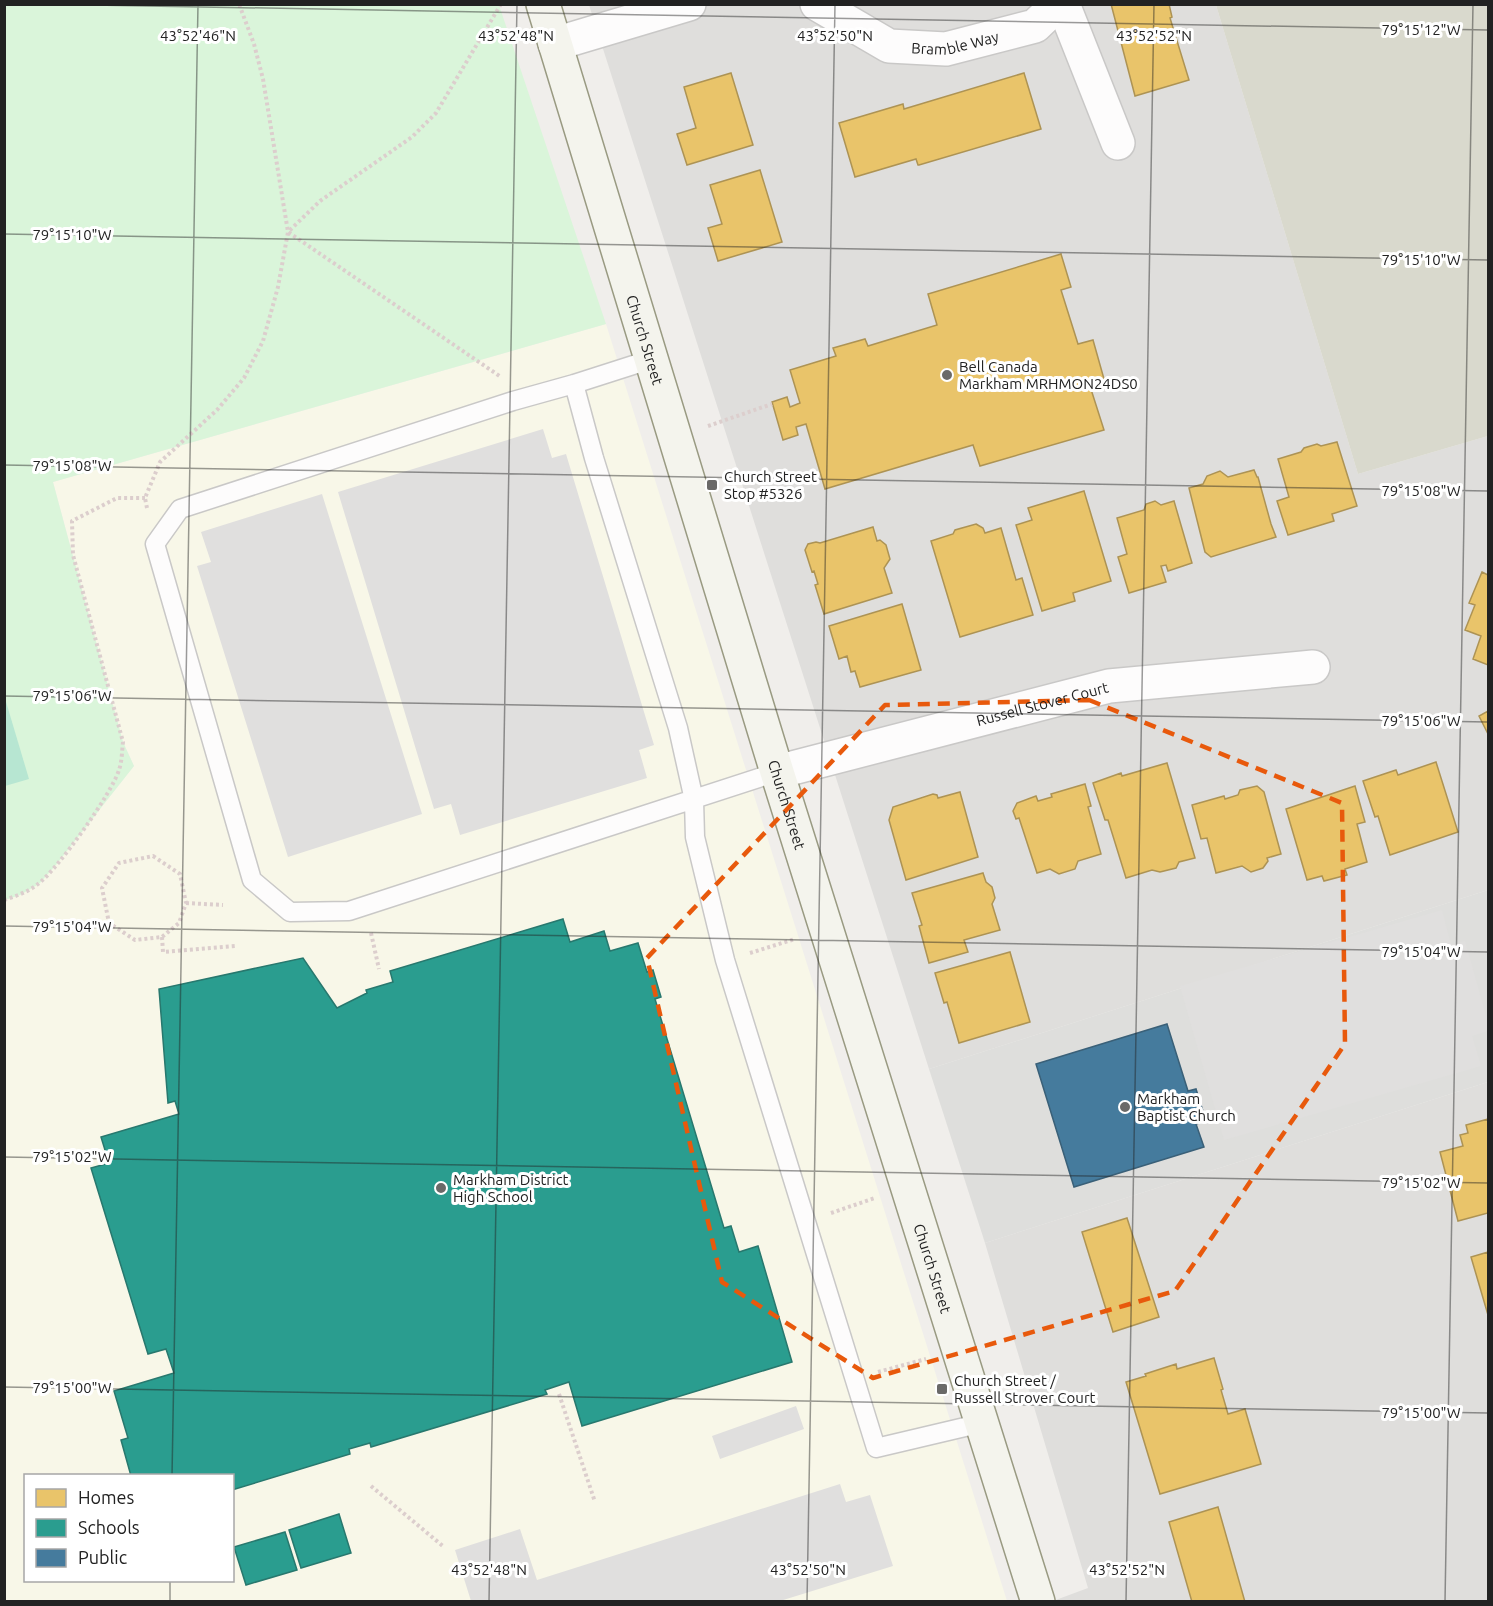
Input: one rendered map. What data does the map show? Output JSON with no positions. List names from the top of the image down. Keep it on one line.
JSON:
{"streets":{"street":["Bramble Way","Church Street","Russell Stover Court"]},"crossings":[["Church Street","Russell Stover Court"]],"places":{"other":["Bell Canada Markham MRHMON24DS0","Markham Baptist Church","Markham District High School"],"transit":["Church Street Stop #5326","Church Street / Russell Strover Court"]},"legend":["Homes","Schools","Public"],"coordinates":["79°15'12\"W","43°52'46\"N","43°52'48\"N","43°52'50\"N","43°52'52\"N","79°15'10\"W","79°15'08\"W","79°15'06\"W","79°15'04\"W","79°15'02\"W","79°15'00\"W"]}
